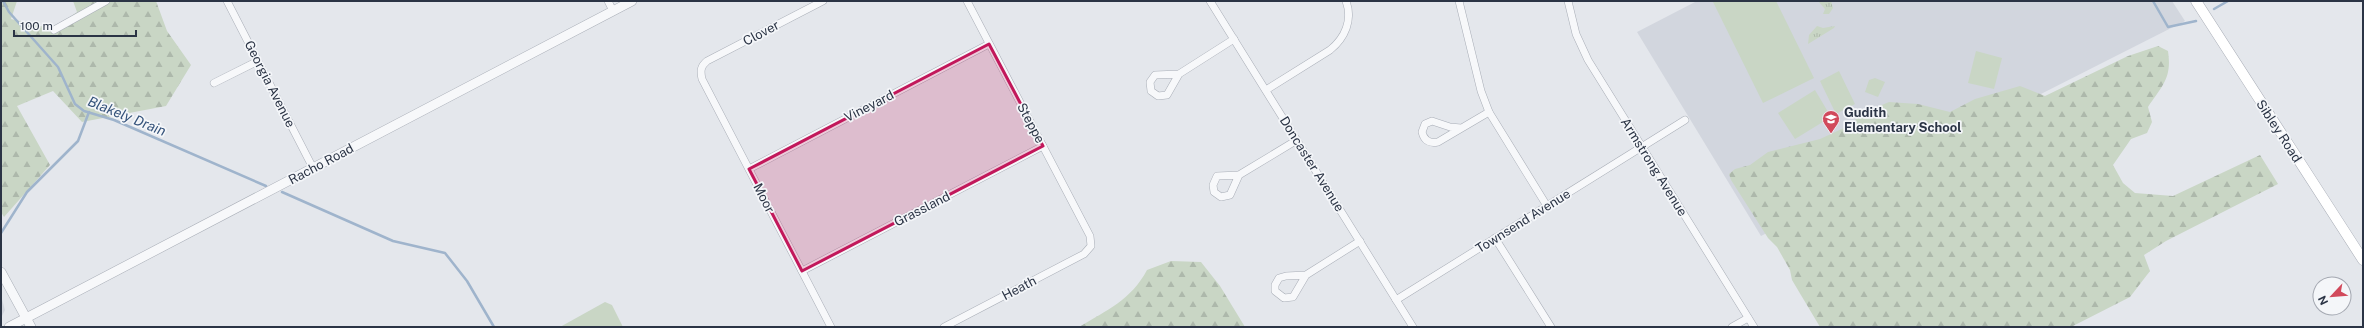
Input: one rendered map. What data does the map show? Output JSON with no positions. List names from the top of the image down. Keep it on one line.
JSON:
{"streets":{"main road":["Sibley Road"],"street":["Clover","Georgia Avenue","Vineyard","Steppe","Racho Road","Doncaster Avenue","Armstrong Avenue","Moor","Grassland","Townsend Avenue","Heath"]},"crossings":[["Clover","Moor"],["Georgia Avenue","Racho Road"],["Vineyard","Steppe"],["Vineyard","Moor"],["Steppe","Grassland"],["Steppe","Heath"],["Doncaster Avenue","Townsend Avenue"],["Armstrong Avenue","Townsend Avenue"],["Moor","Grassland"]],"water":["Blakely Drain"],"places":{"school or university":["Gudith Elementary School"]},"scale_bar":"100 m","north":"bottom left"}
